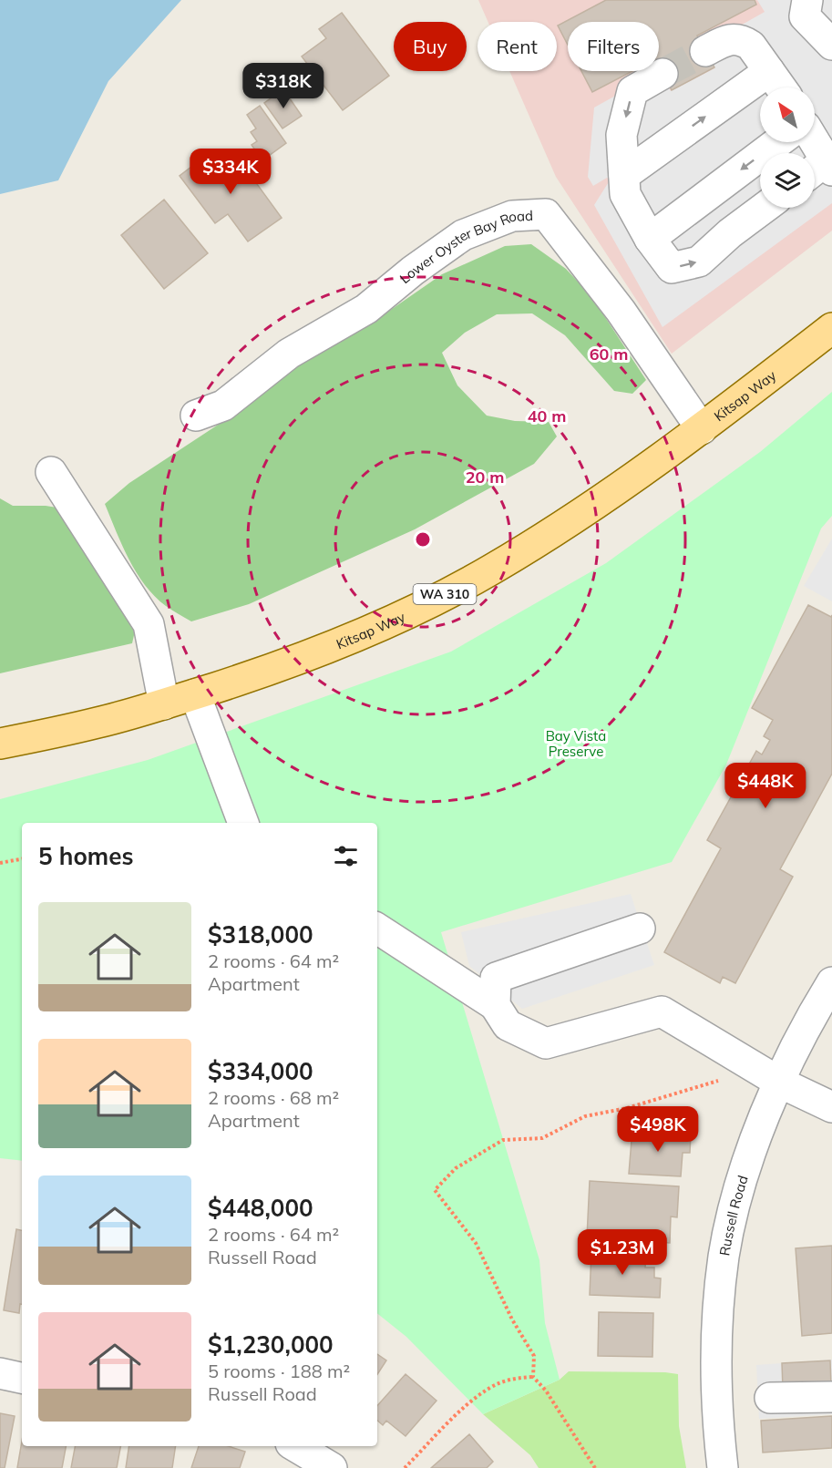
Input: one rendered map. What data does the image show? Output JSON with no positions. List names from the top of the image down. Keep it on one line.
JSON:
{"streets":{"main road":["Kitsap Way","WA 310"],"street":["Lower Oyster Bay Road","Russell Road"]},"crossings":[["Lower Oyster Bay Road","Kitsap Way"]],"parks":["Bay Vista Preserve"],"north":"top left","page":{"chip":["Buy","Rent","Filters"],"price":["$318K","$334K","$448K","$498K","$1.23M"],"heading":"5 homes","list":[{"name":"$318,000","note":"2 rooms · 64 m² · Apartment"},{"name":"$334,000","note":"2 rooms · 68 m² · Apartment"},{"name":"$448,000","note":"2 rooms · 64 m² · Russell Road"},{"name":"$1,230,000","note":"5 rooms · 188 m² · Russell Road"}]},"rings":["60 m","40 m","20 m"]}
